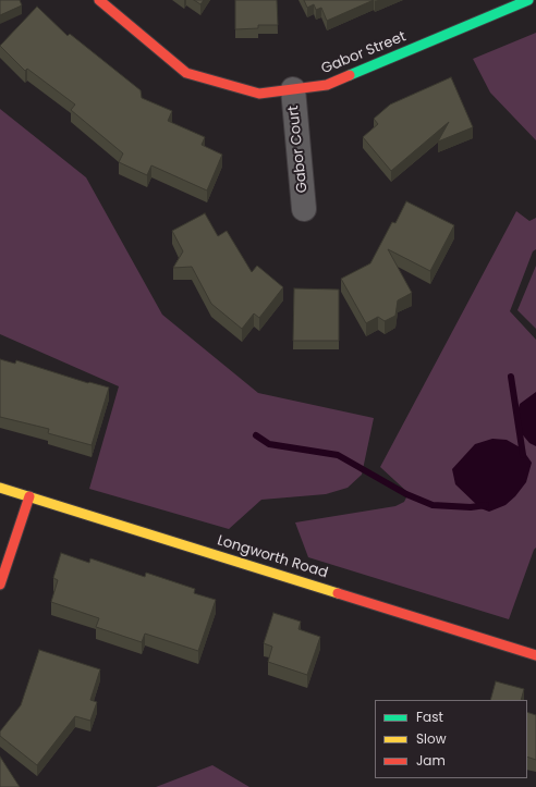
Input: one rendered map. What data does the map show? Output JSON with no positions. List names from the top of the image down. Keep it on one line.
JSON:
{"streets":{"street":["Gabor Street","Gabor Court","Longworth Road"]},"crossings":[["Gabor Street","Gabor Court"]],"legend":["Fast","Slow","Jam"]}
